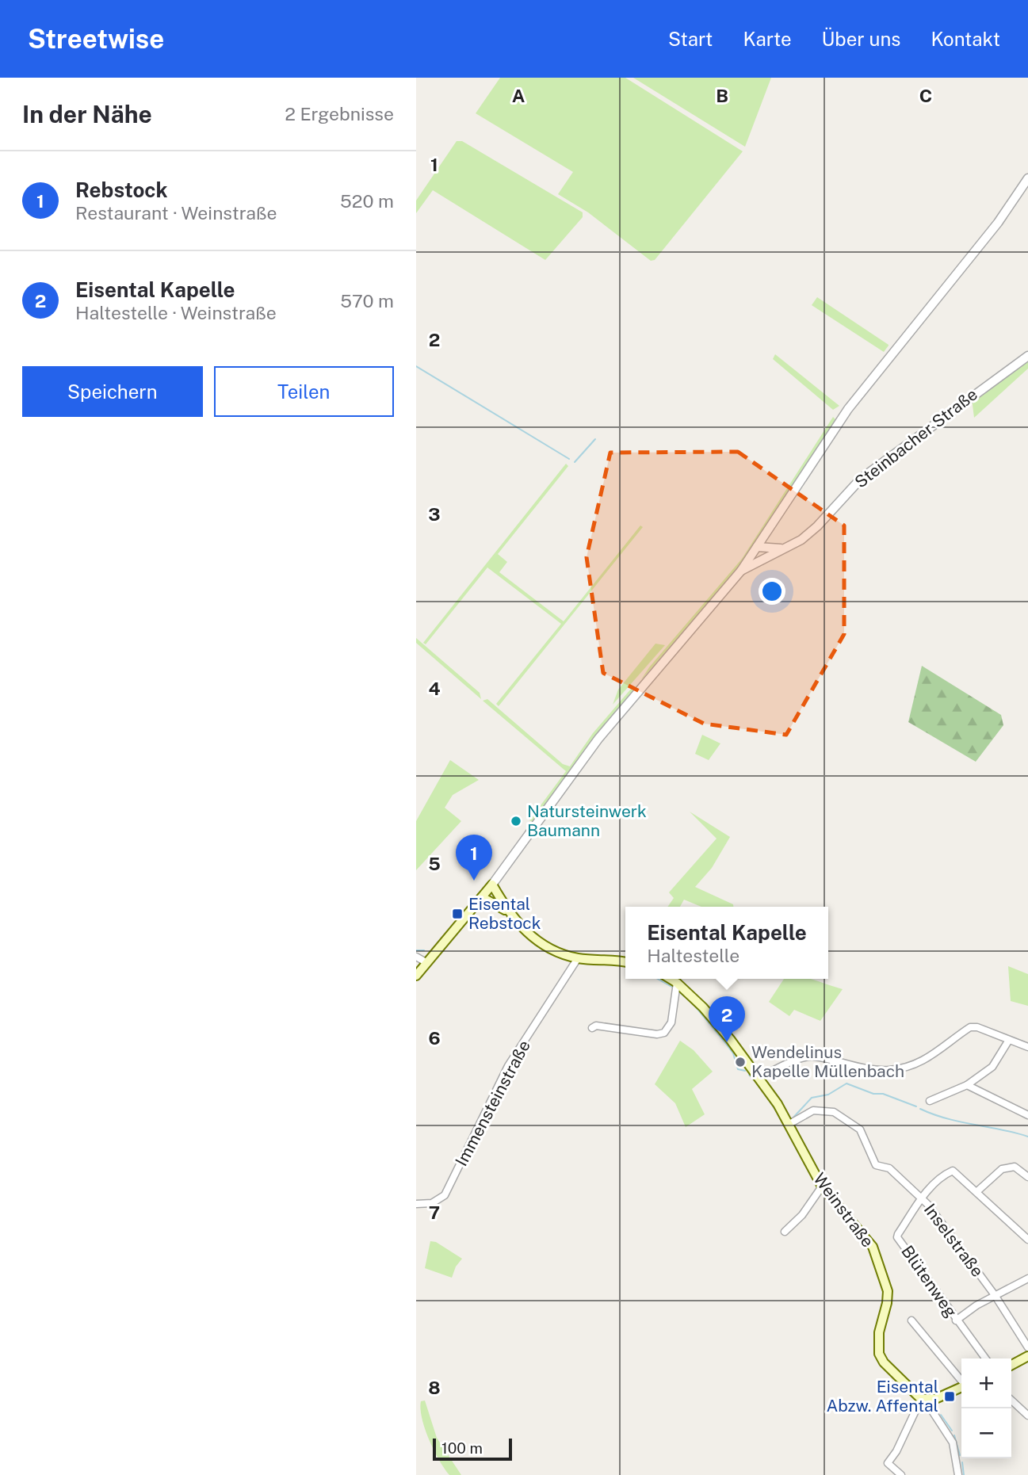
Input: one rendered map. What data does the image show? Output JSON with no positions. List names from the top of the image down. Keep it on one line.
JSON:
{"streets":{"main road":["Weinstraße"],"street":["Steinbacher Straße","Immensteinstraße","Inselstraße","Blütenweg"]},"crossings":[["Weinstraße","Inselstraße"],["Inselstraße","Blütenweg"]],"places":{"other":["Natursteinwerk Baumann","Wendelinus Kapelle Müllenbach"],"transit":["Eisental Rebstock","Eisental Abzw. Affental"]},"scale_bar":"100 m","page":{"header":"Streetwise","nav":["Start","Karte","Über uns","Kontakt"],"heading":["In der Nähe","2 Ergebnisse"],"list":[{"mark":"1","name":"Rebstock","note":"Restaurant · Weinstraße","value":"520 m"},{"mark":"2","name":"Eisental Kapelle","note":"Haltestelle · Weinstraße","value":"570 m"}],"buttons":["Speichern","Teilen"],"pins":["1","2"],"popup":["Eisental Kapelle","Haltestelle"],"map_buttons":["+","−"],"scale":"100 m"},"grid":{"columns":["A","B","C"],"rows":["1","2","3","4","5","6","7","8"]}}
